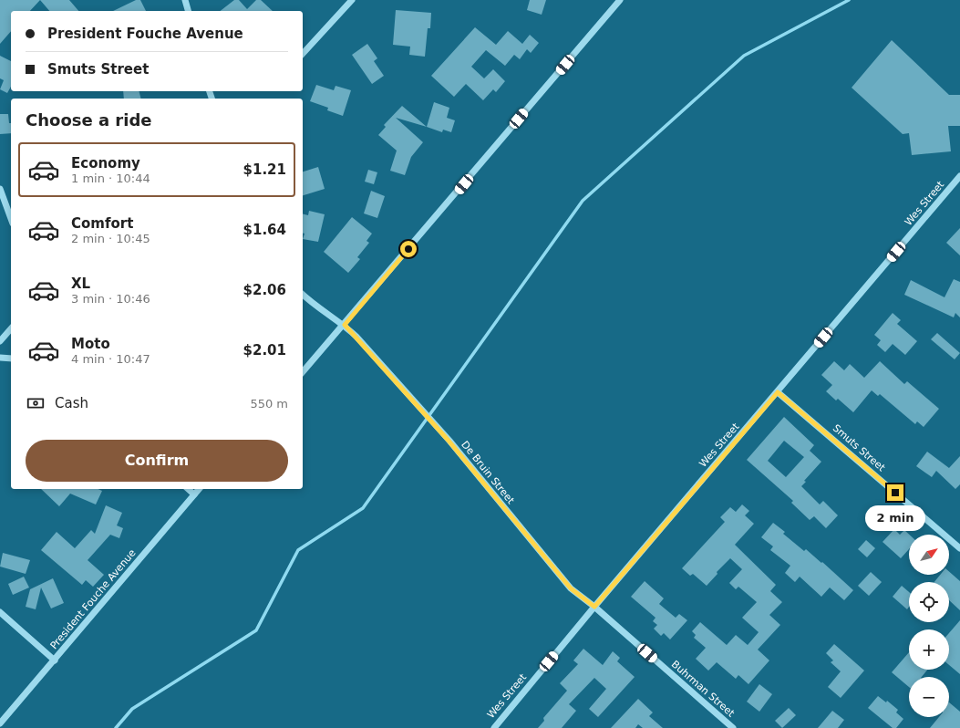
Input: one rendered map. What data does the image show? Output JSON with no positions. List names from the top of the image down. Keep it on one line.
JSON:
{"streets":{"street":["Wes Street","Smuts Street","De Bruin Street","President Fouche Avenue","Buhrman Street"]},"crossings":[["Wes Street","Smuts Street"],["Wes Street","De Bruin Street"],["Wes Street","Buhrman Street"],["De Bruin Street","Buhrman Street"]],"north":"top right","page":{"banner":["President Fouche Avenue","Smuts Street"],"heading":"Choose a ride","list":[{"name":"Economy","note":"1 min · 10:44","value":"$1.21"},{"name":"Comfort","note":"2 min · 10:45","value":"$1.64"},{"name":"XL","note":"3 min · 10:46","value":"$2.06"},{"name":"Moto","note":"4 min · 10:47","value":"$2.01"}],"pay":["Cash","550 m"],"buttons":"Confirm","bubble":"2 min","map_buttons":["+","−"]}}
